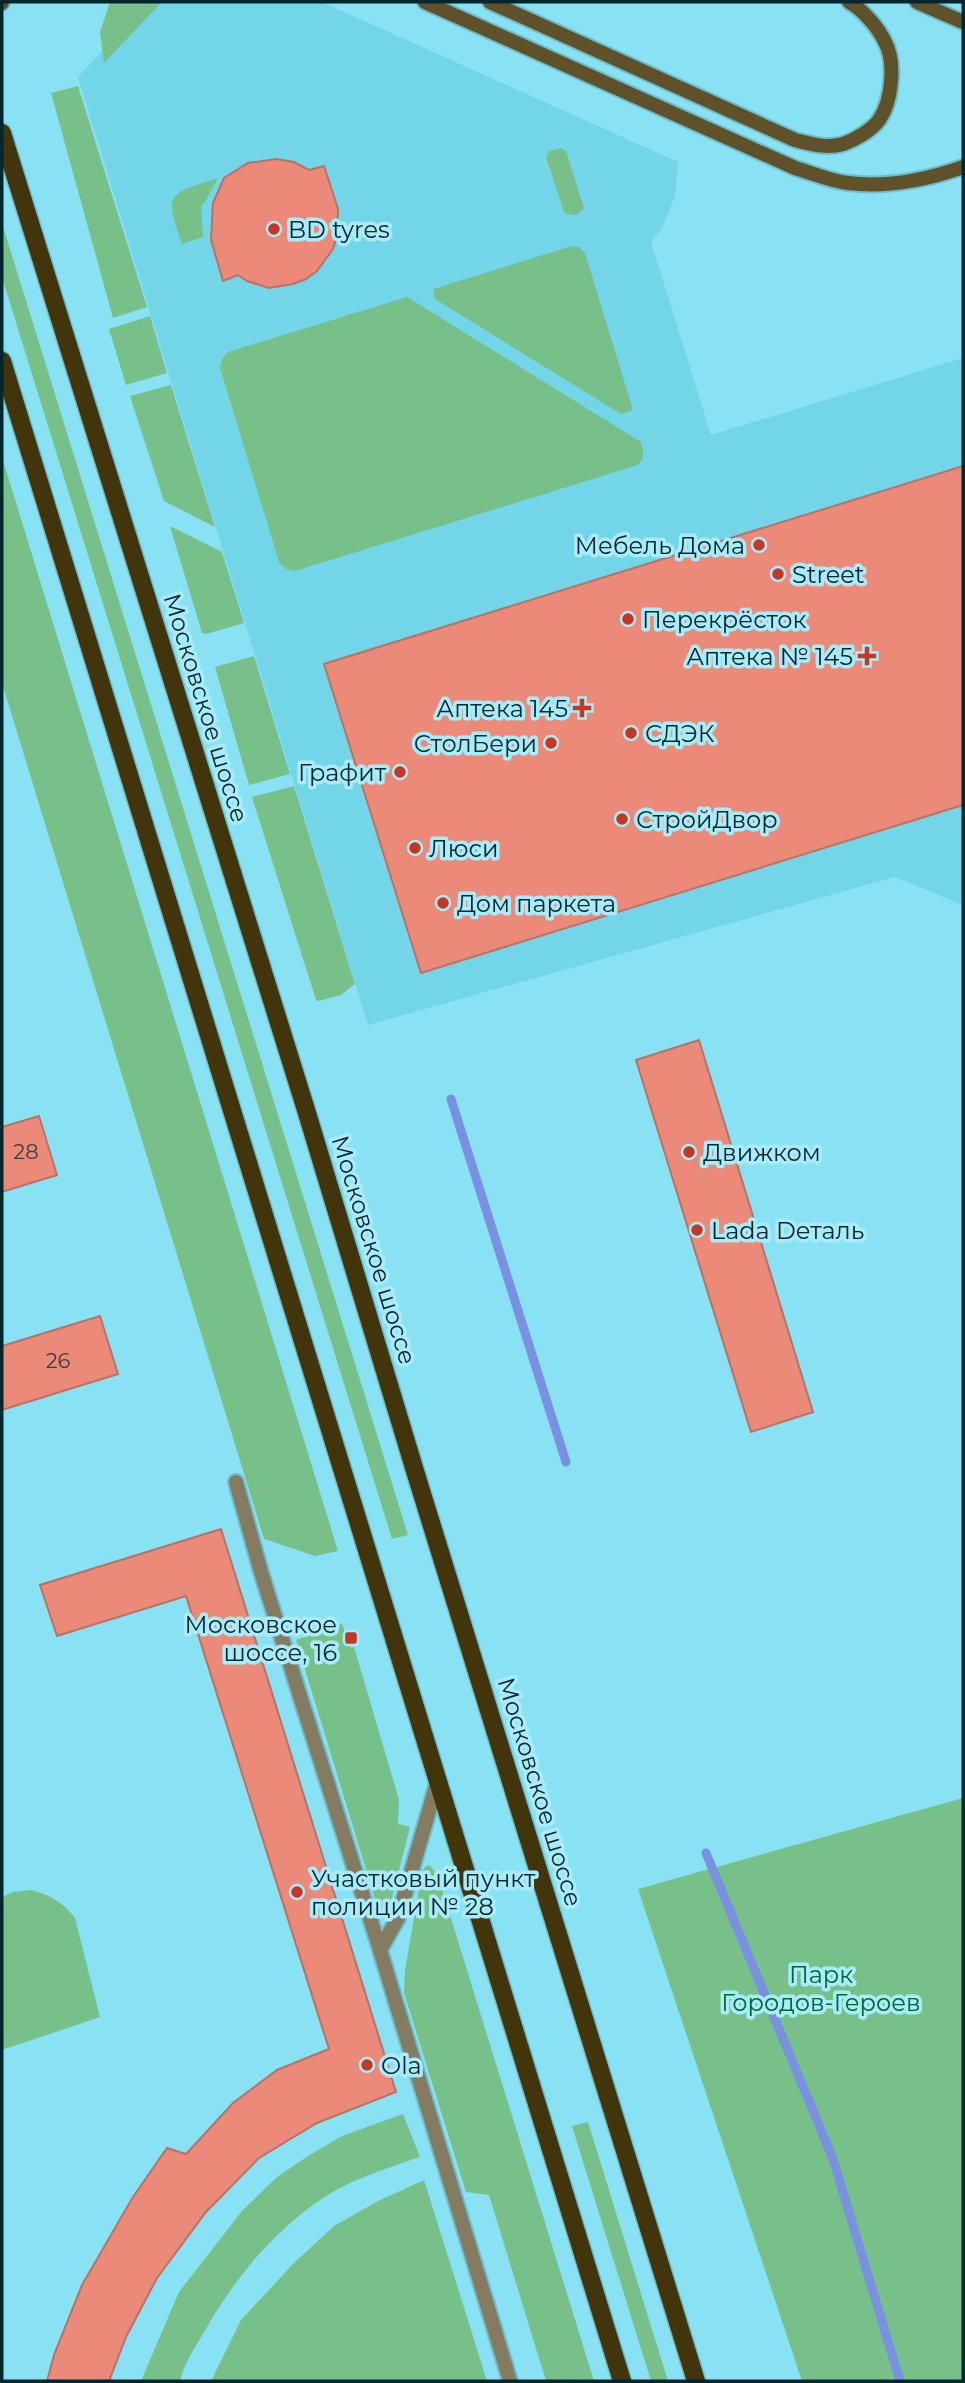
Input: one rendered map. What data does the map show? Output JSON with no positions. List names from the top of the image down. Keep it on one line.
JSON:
{"streets":{"main road":["Московское шоссе"]},"parks":["Парк Городов-Героев"],"places":{"other":["BD tyres","Мебель Дома","Street","Перекрёсток","СДЭК","СтолБери","Графит","СтройДвор","Люси","Дом паркета","Движком","Lada Dеталь","Участковый пункт полиции № 28","Ola"],"health":["Аптека № 145","Аптека 145"],"transit":["Московское шоссе, 16"]},"house_numbers":["28","26"]}
